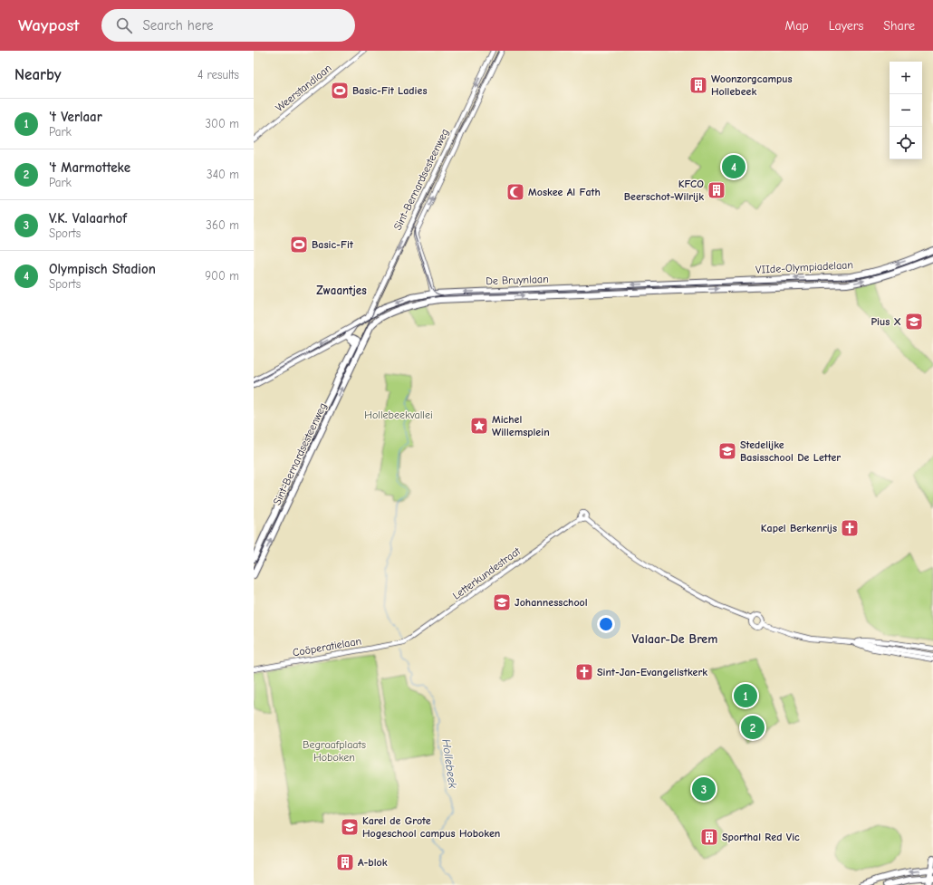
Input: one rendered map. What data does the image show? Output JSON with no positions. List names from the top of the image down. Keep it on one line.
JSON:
{"streets":{"main road":["Sint-Bernardsesteenweg","VIIde-Olympiadelaan","De Bruynlaan"],"street":["Weerstandlaan","Letterkundestraat","Coöperatielaan"]},"crossings":[["Sint-Bernardsesteenweg","De Bruynlaan"],["VIIde-Olympiadelaan","De Bruynlaan"],["Letterkundestraat","Coöperatielaan"]],"districts":["Zwaantjes","Valaar-De Brem"],"water":["Hollebeek"],"parks":["Hollebeekvallei","Begraafplaats Hoboken"],"places":{"building":["Woonzorgcampus Hollebeek","KFCO Beerschot-Wilrijk","Sporthal Red Vic","A-blok"],"sports":["Basic-Fit Ladies","Basic-Fit"],"mosque":["Moskee Al Fath"],"school or university":["Pius X","Stedelijke Basisschool De Letter","Johannesschool","Karel de Grote Hogeschool campus Hoboken"],"place":["Michel Willemsplein"],"church":["Kapel Berkenrijs","Sint-Jan-Evangelistkerk"]},"page":{"header":"Waypost","search":"Search here","nav":["Map","Layers","Share"],"heading":["Nearby","4 results"],"map_buttons":["+","−"],"list":[{"mark":"1","name":"'t Verlaar","note":"Park","value":"300 m"},{"mark":"2","name":"'t Marmotteke","note":"Park","value":"340 m"},{"mark":"3","name":"V.K. Valaarhof","note":"Sports","value":"360 m"},{"mark":"4","name":"Olympisch Stadion","note":"Sports","value":"900 m"}],"pins":["4","1","2","3"]}}
